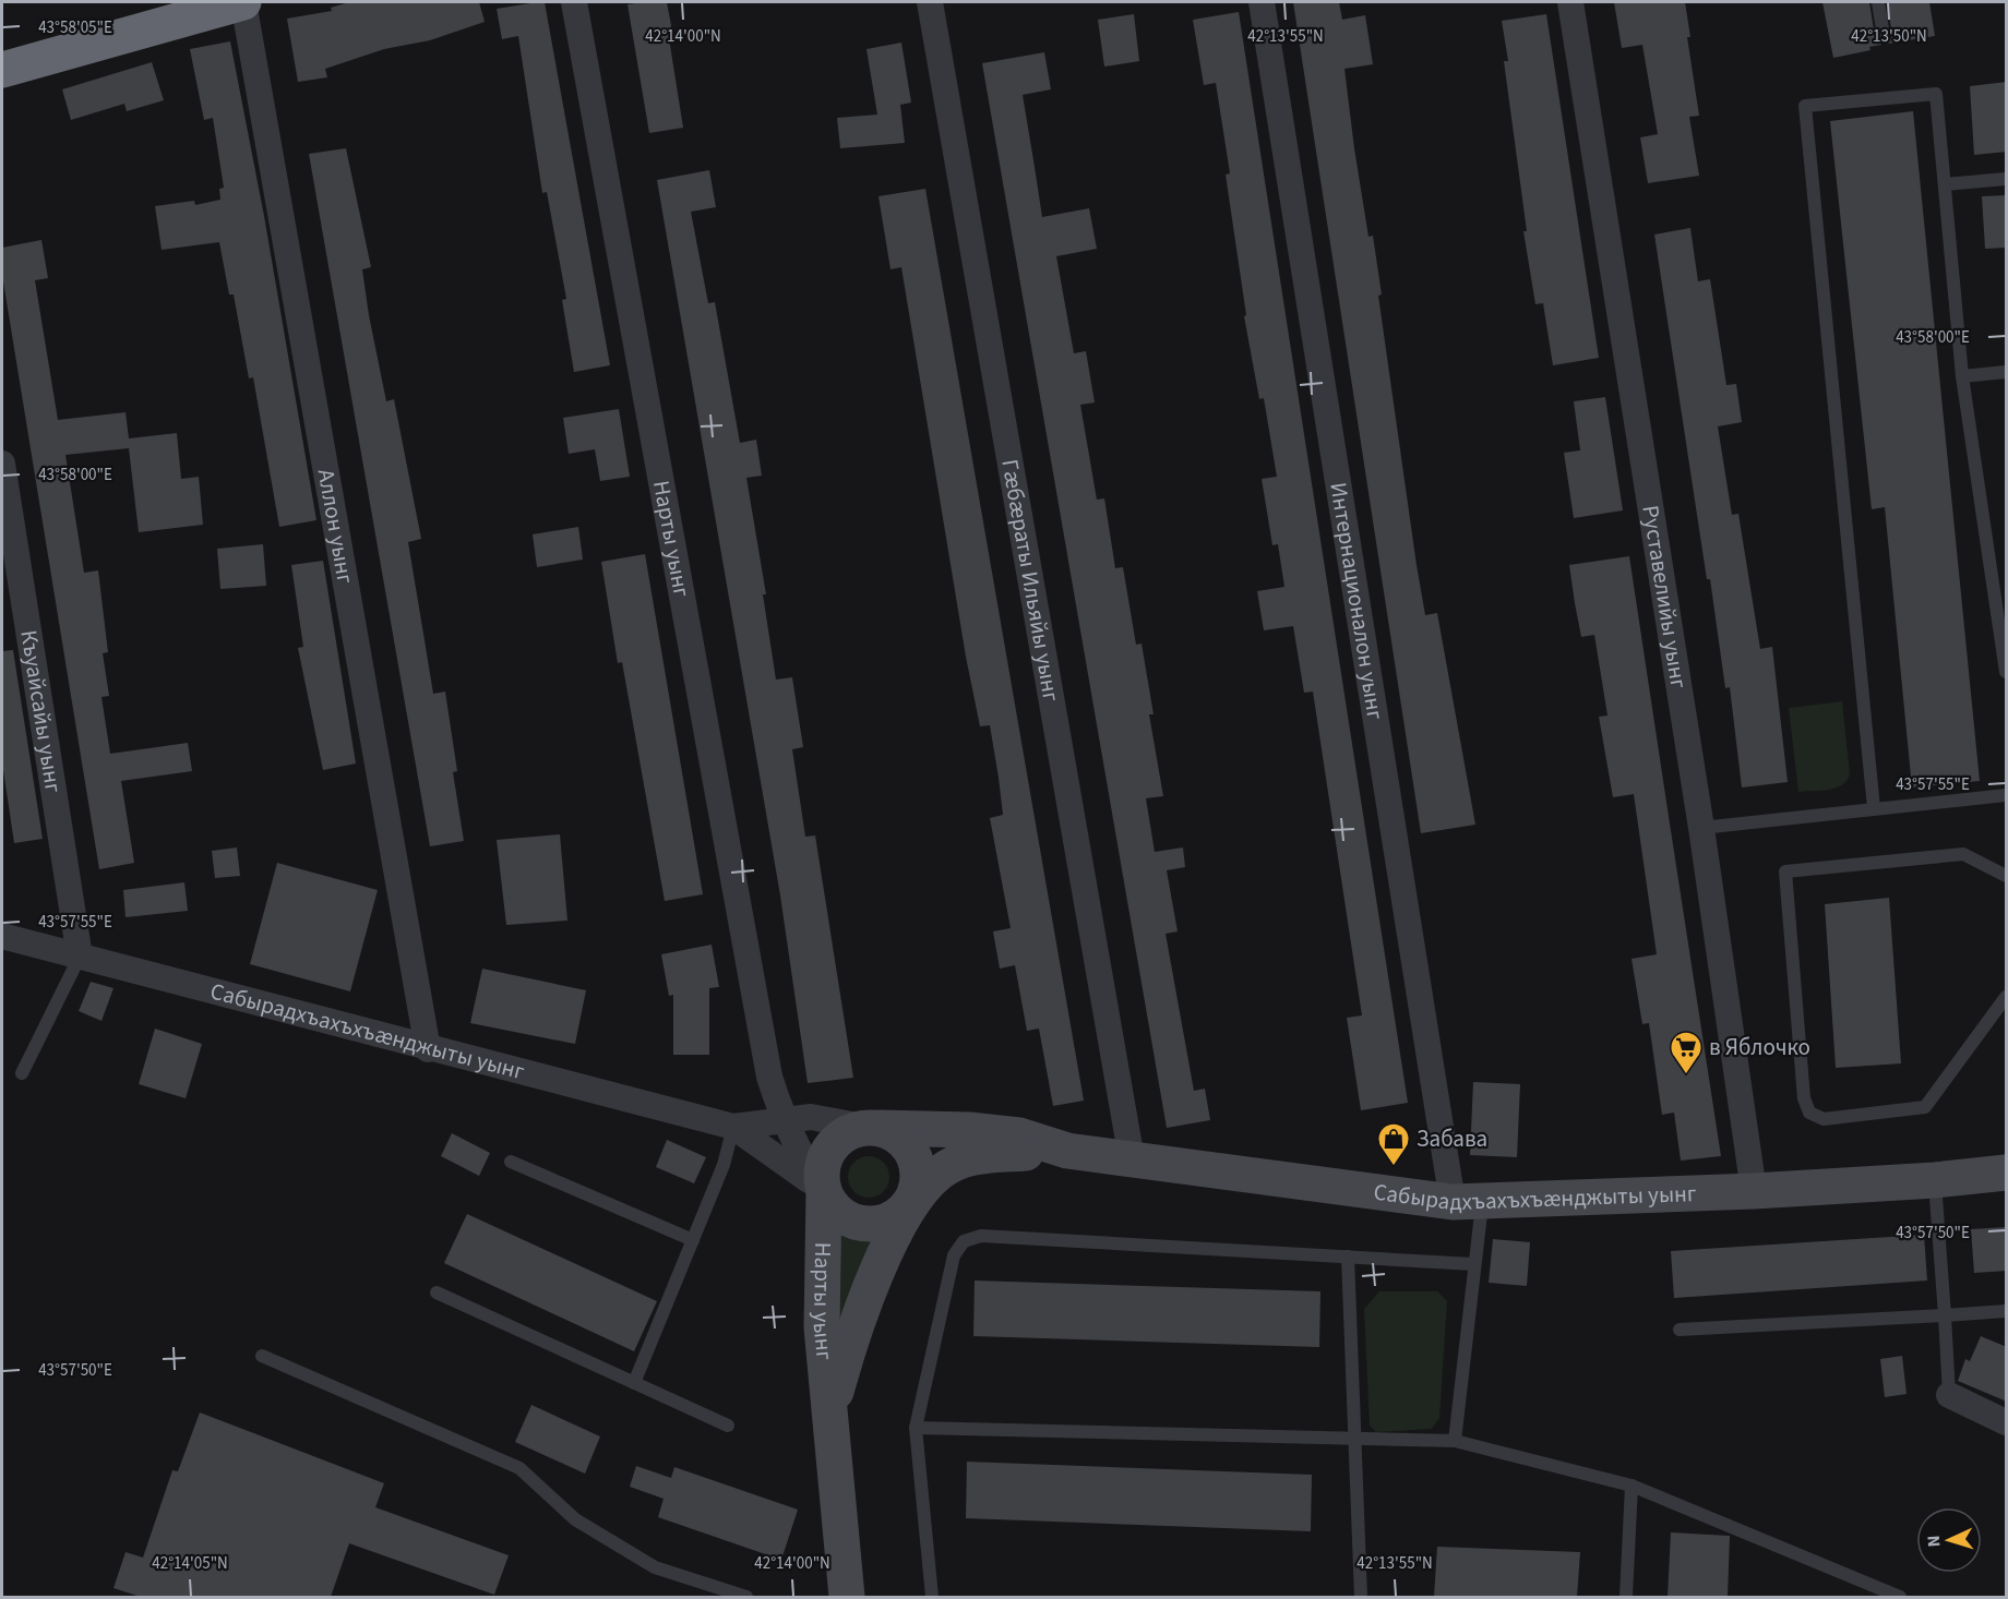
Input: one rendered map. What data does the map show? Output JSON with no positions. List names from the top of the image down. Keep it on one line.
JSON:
{"streets":{"street":["Аллон уынг","Нарты уынг","Гæбæраты Ильяйы уынг","Руставелийы уынг","Интернационалон уынг","Къуайсайы уынг","Сабырадхъахъхъæнджыты уынг"]},"crossings":[["Аллон уынг","Сабырадхъахъхъæнджыты уынг"],["Нарты уынг","Сабырадхъахъхъæнджыты уынг"],["Гæбæраты Ильяйы уынг","Сабырадхъахъхъæнджыты уынг"],["Руставелийы уынг","Сабырадхъахъхъæнджыты уынг"],["Интернационалон уынг","Сабырадхъахъхъæнджыты уынг"],["Къуайсайы уынг","Сабырадхъахъхъæнджыты уынг"]],"places":{"supermarket":["в Яблочко"],"shop":["Забава"]},"north":"left","coordinates":["43°58'05\"E","42°14'00\"N","42°13'55\"N","42°13'50\"N","43°58'00\"E","43°57'55\"E","43°57'50\"E","42°14'05\"N"]}
